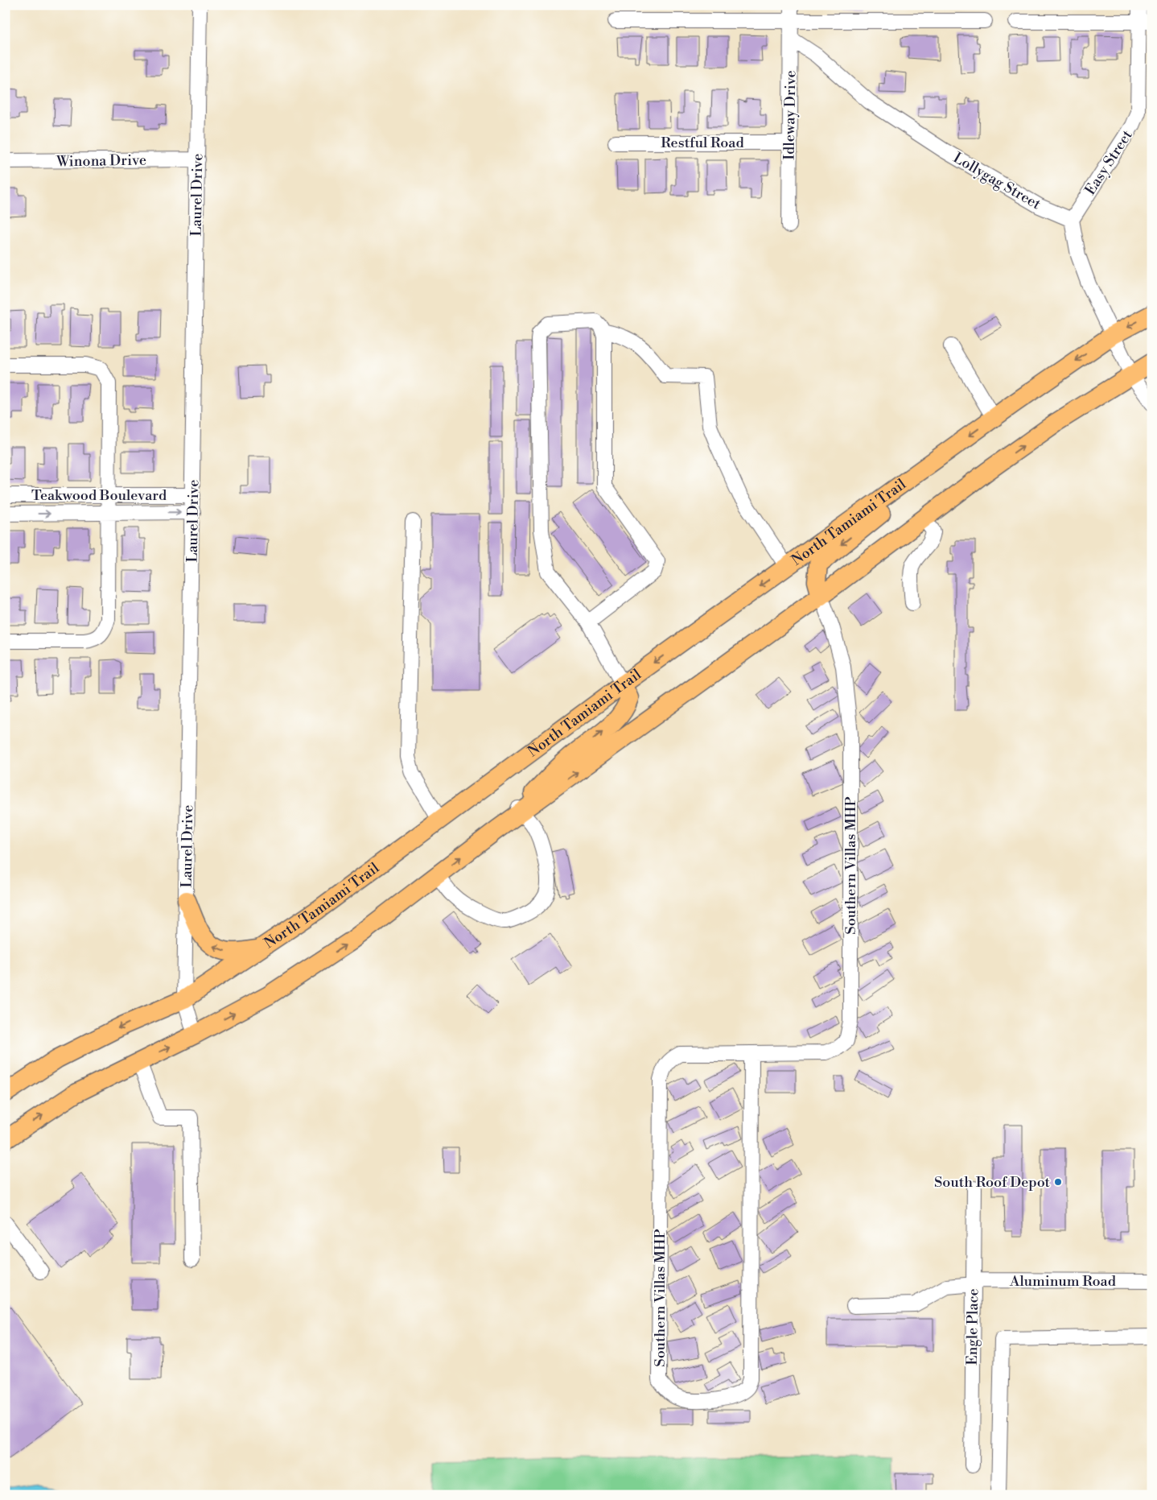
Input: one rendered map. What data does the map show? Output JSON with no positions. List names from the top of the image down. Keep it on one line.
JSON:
{"streets":{"main road":["North Tamiami Trail"],"street":["Idleway Drive","Restful Road","Winona Drive","Easy Street","Lollygag Street","Laurel Drive","Teakwood Boulevard","Southern Villas MHP","Aluminum Road","Engle Place"]},"crossings":[["Idleway Drive","Restful Road"],["Idleway Drive","Lollygag Street"],["Winona Drive","Laurel Drive"],["Easy Street","Lollygag Street"],["Laurel Drive","Teakwood Boulevard"],["Laurel Drive","North Tamiami Trail"],["Aluminum Road","Engle Place"]],"places":["South Roof Depot"]}
